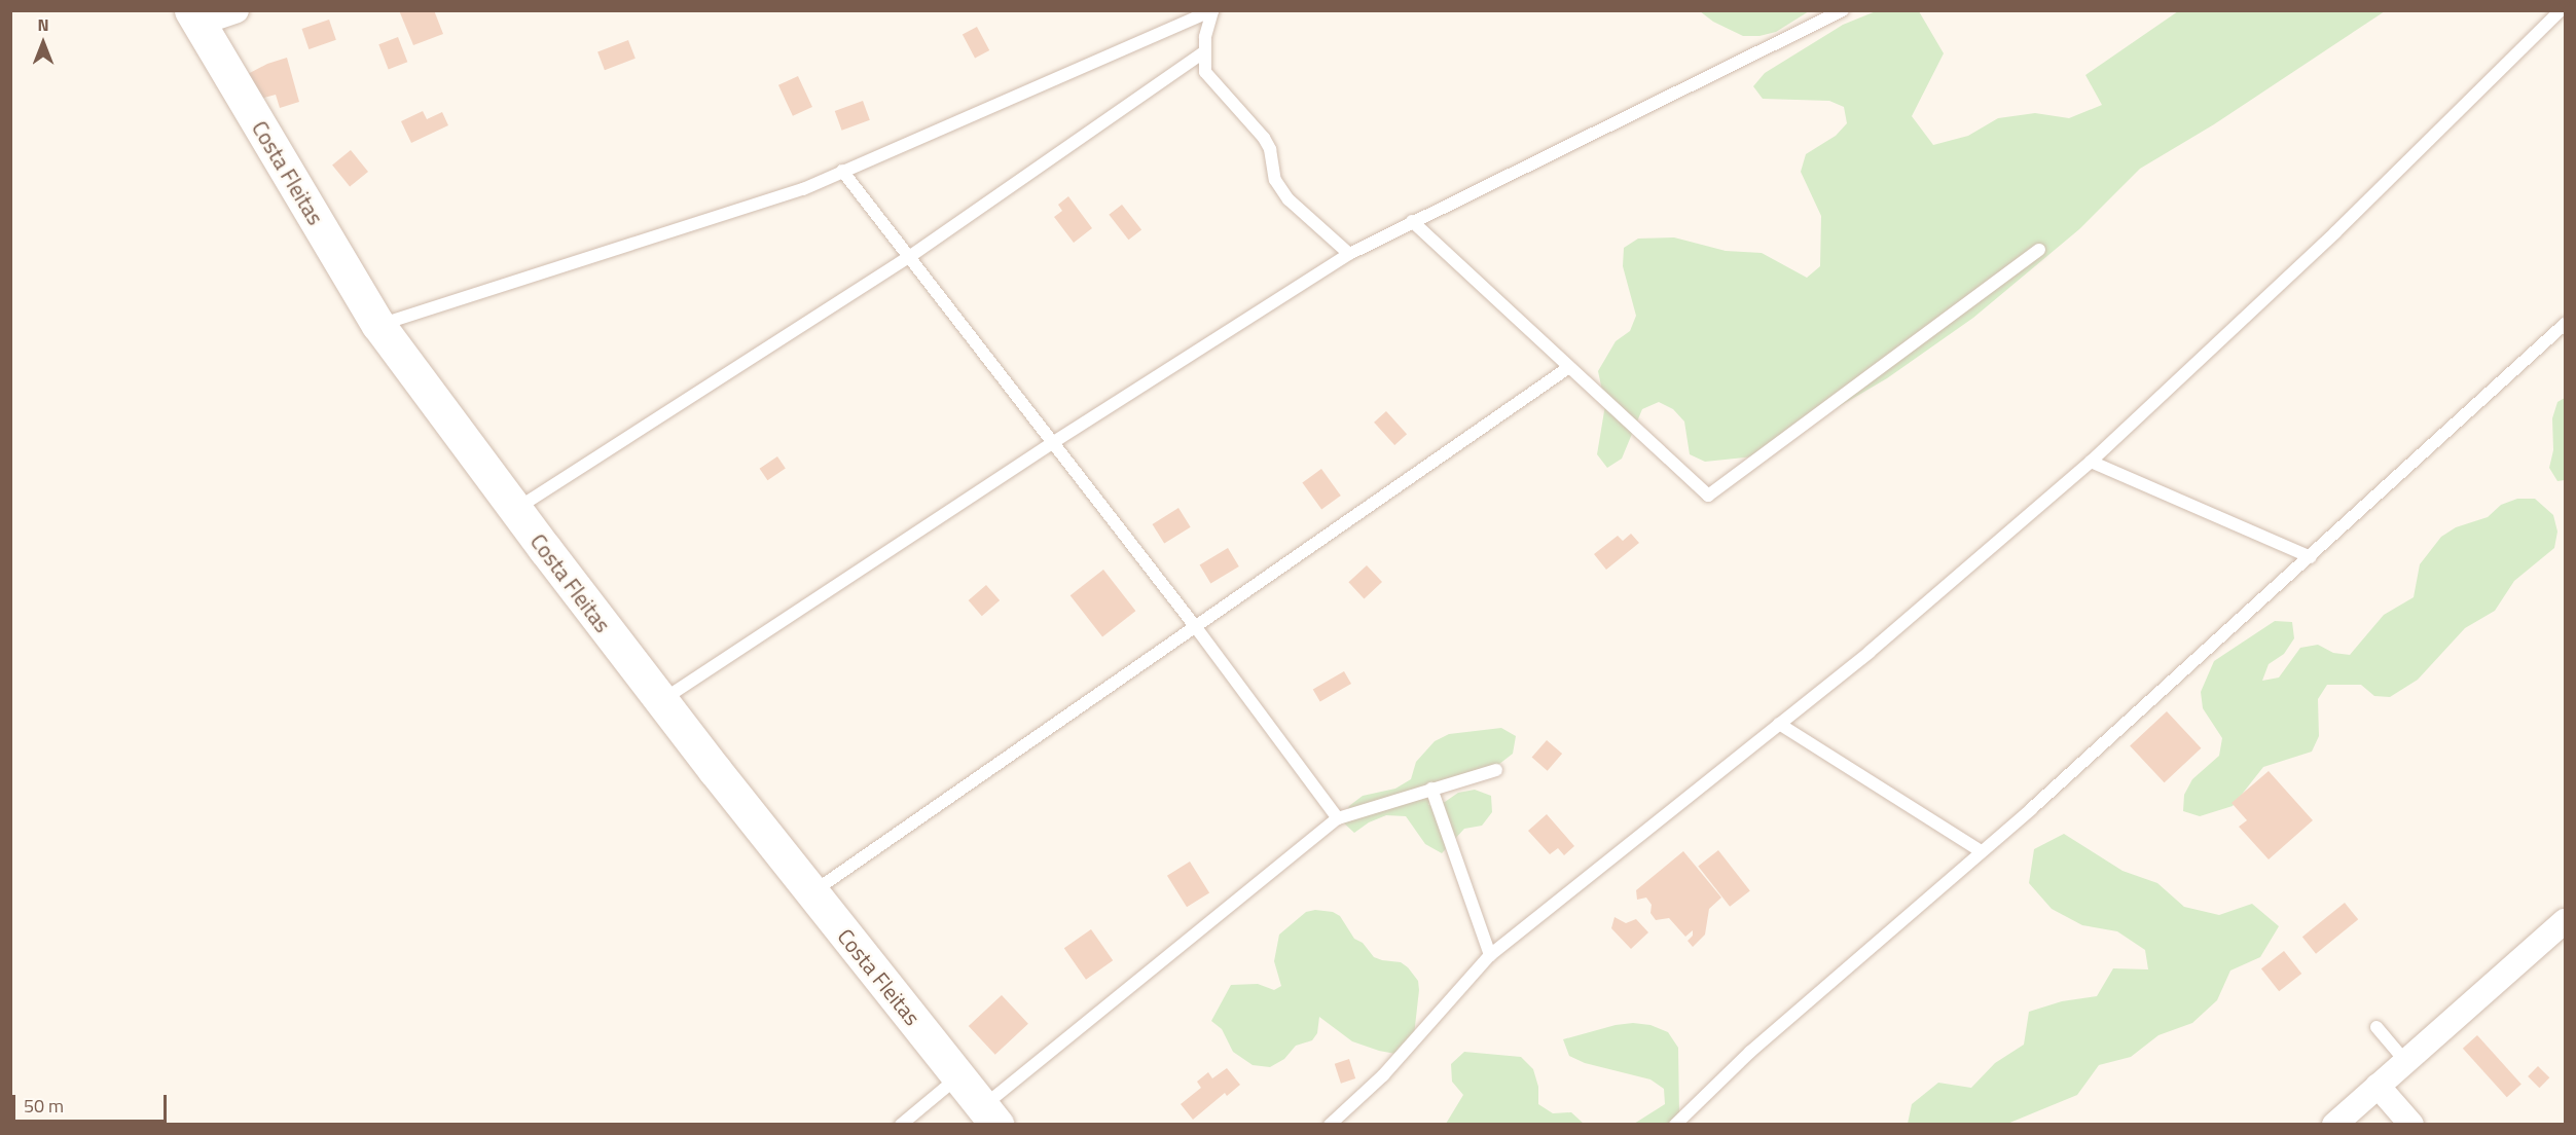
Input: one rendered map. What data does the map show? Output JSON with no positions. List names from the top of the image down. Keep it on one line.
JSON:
{"streets":{"main road":["Costa Fleitas"]},"scale_bar":"50 m","north":"top"}
